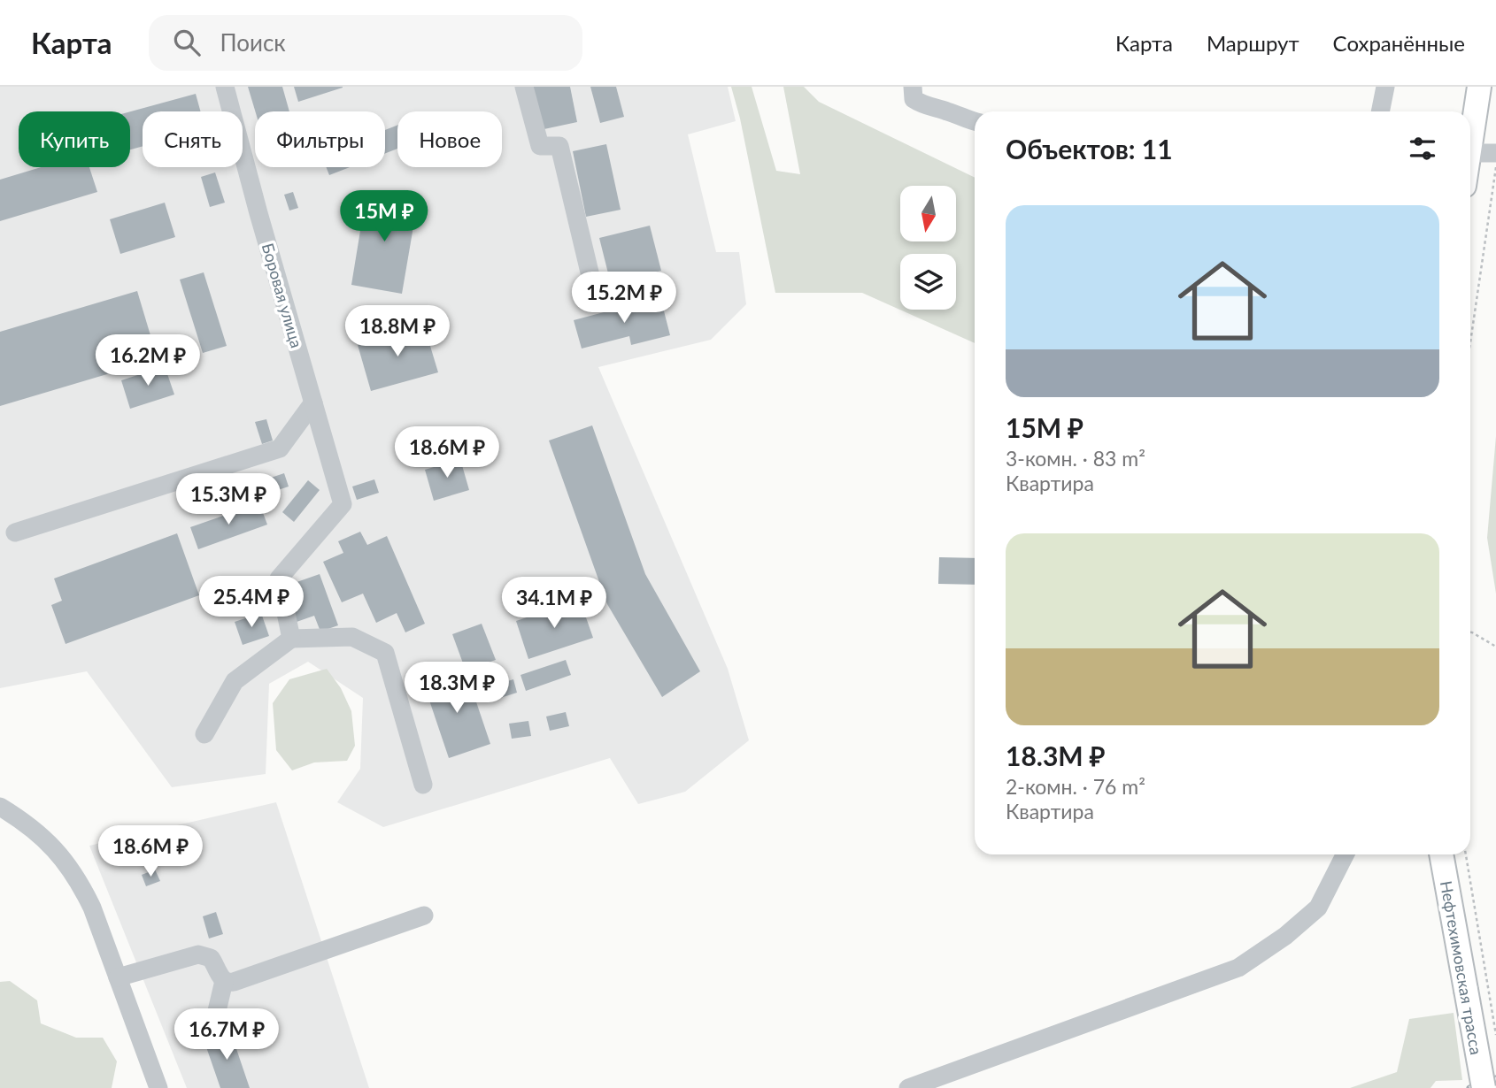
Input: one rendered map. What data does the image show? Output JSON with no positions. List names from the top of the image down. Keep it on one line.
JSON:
{"streets":{"main road":["Нефтехимовская трасса"],"street":["Боровая улица"]},"north":"bottom","page":{"header":"Карта","search":"Поиск","nav":["Карта","Маршрут","Сохранённые"],"chip":["Купить","Снять","Фильтры","Новое"],"heading":"Объектов: 11","list":[{"name":"15M ₽","note":"3-комн. · 83 m² · Квартира"},{"name":"18.3M ₽","note":"2-комн. · 76 m² · Квартира"}],"price":["15M ₽","15.2M ₽","18.8M ₽","16.2M ₽","18.6M ₽","15.3M ₽","25.4M ₽","34.1M ₽","18.3M ₽","18.6M ₽","16.7M ₽"]}}
